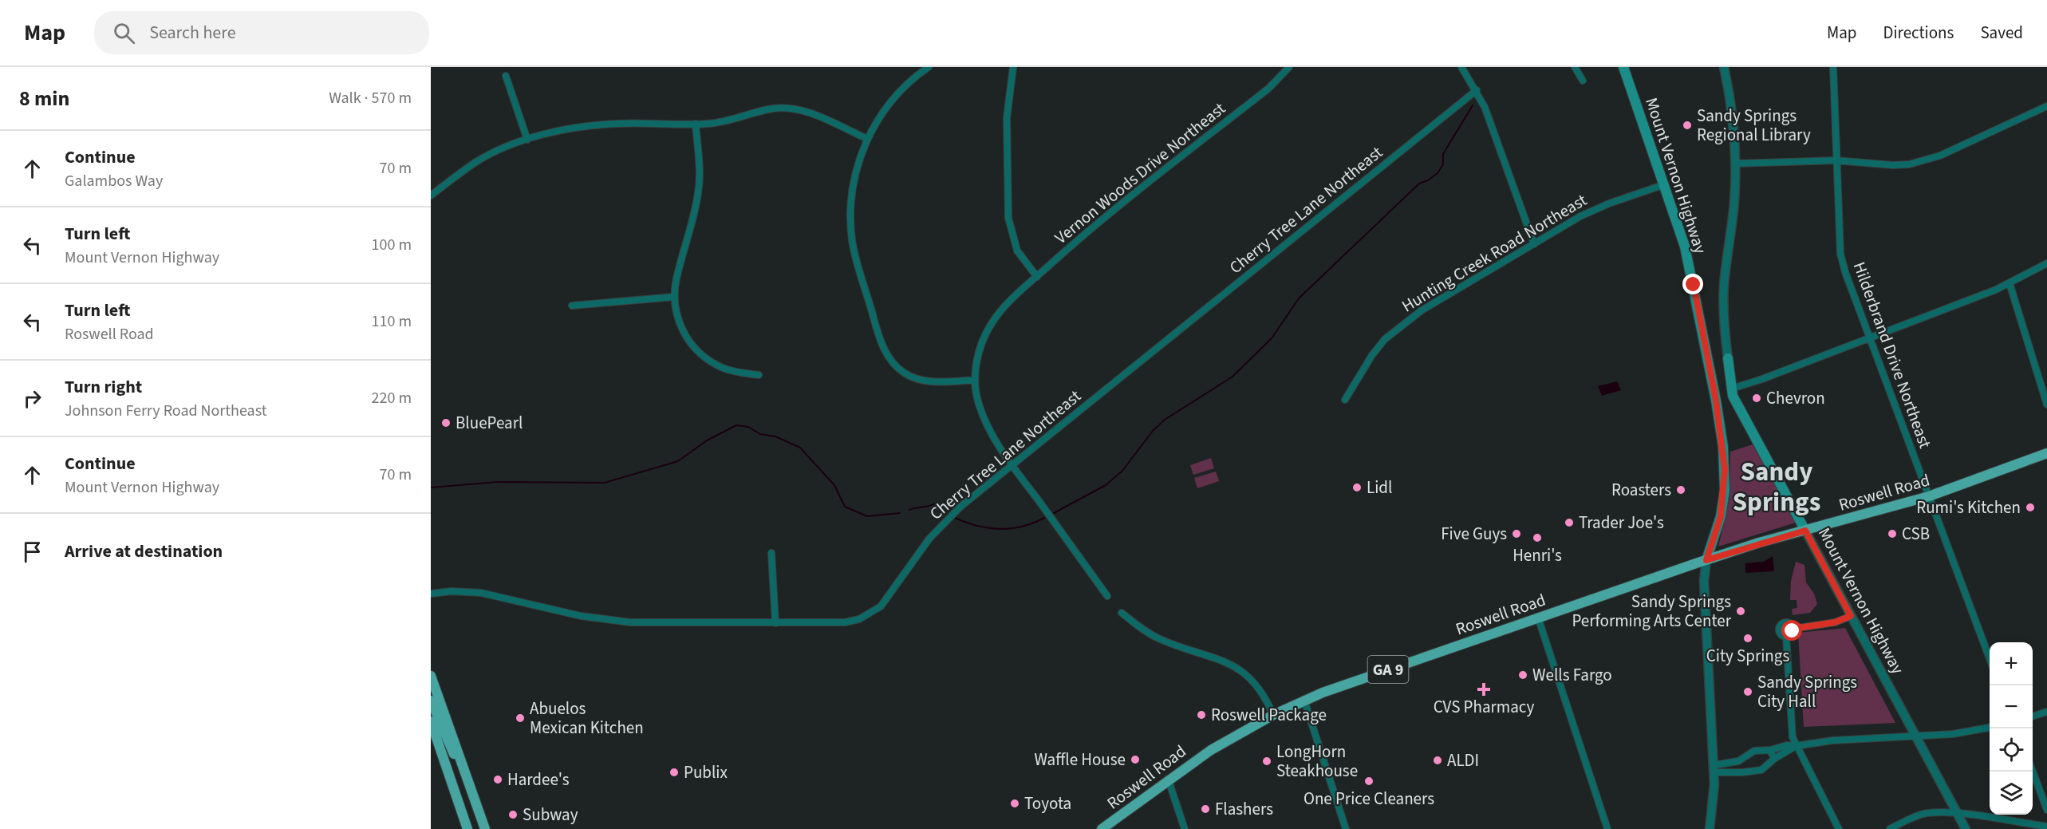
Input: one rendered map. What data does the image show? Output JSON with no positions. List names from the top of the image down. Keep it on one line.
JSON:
{"streets":{"main road":["Mount Vernon Highway","Roswell Road","GA 9"],"street":["Vernon Woods Drive Northeast","Cherry Tree Lane Northeast","Hunting Creek Road Northeast","Hilderbrand Drive Northeast"]},"crossings":[["Vernon Woods Drive Northeast","Cherry Tree Lane Northeast"],["Mount Vernon Highway","Hunting Creek Road Northeast"],["Mount Vernon Highway","Roswell Road"],["Hilderbrand Drive Northeast","Roswell Road"]],"districts":["Sandy Springs"],"places":{"other":["Sandy Springs Regional Library","Chevron","BluePearl","Lidl","Roasters","Rumi's Kitchen","Trader Joe's","Five Guys","CSB","Henri's","Sandy Springs Performing Arts Center","City Springs","Wells Fargo","Sandy Springs City Hall","Roswell Package","Abuelos Mexican Kitchen","Waffle House","ALDI","LongHorn Steakhouse","Publix","Hardee's","One Price Cleaners","Toyota","Flashers","Subway"],"health":["CVS Pharmacy"]},"page":{"header":"Map","search":"Search here","nav":["Map","Directions","Saved"],"heading":["8 min","Walk · 570 m"],"list":[["Continue","Galambos Way","70 m"],["Turn left","Mount Vernon Highway","100 m"],["Turn left","Roswell Road","110 m"],["Turn right","Johnson Ferry Road Northeast","220 m"],["Continue","Mount Vernon Highway","70 m"],"Arrive at destination"],"map_buttons":["+","−"]}}
